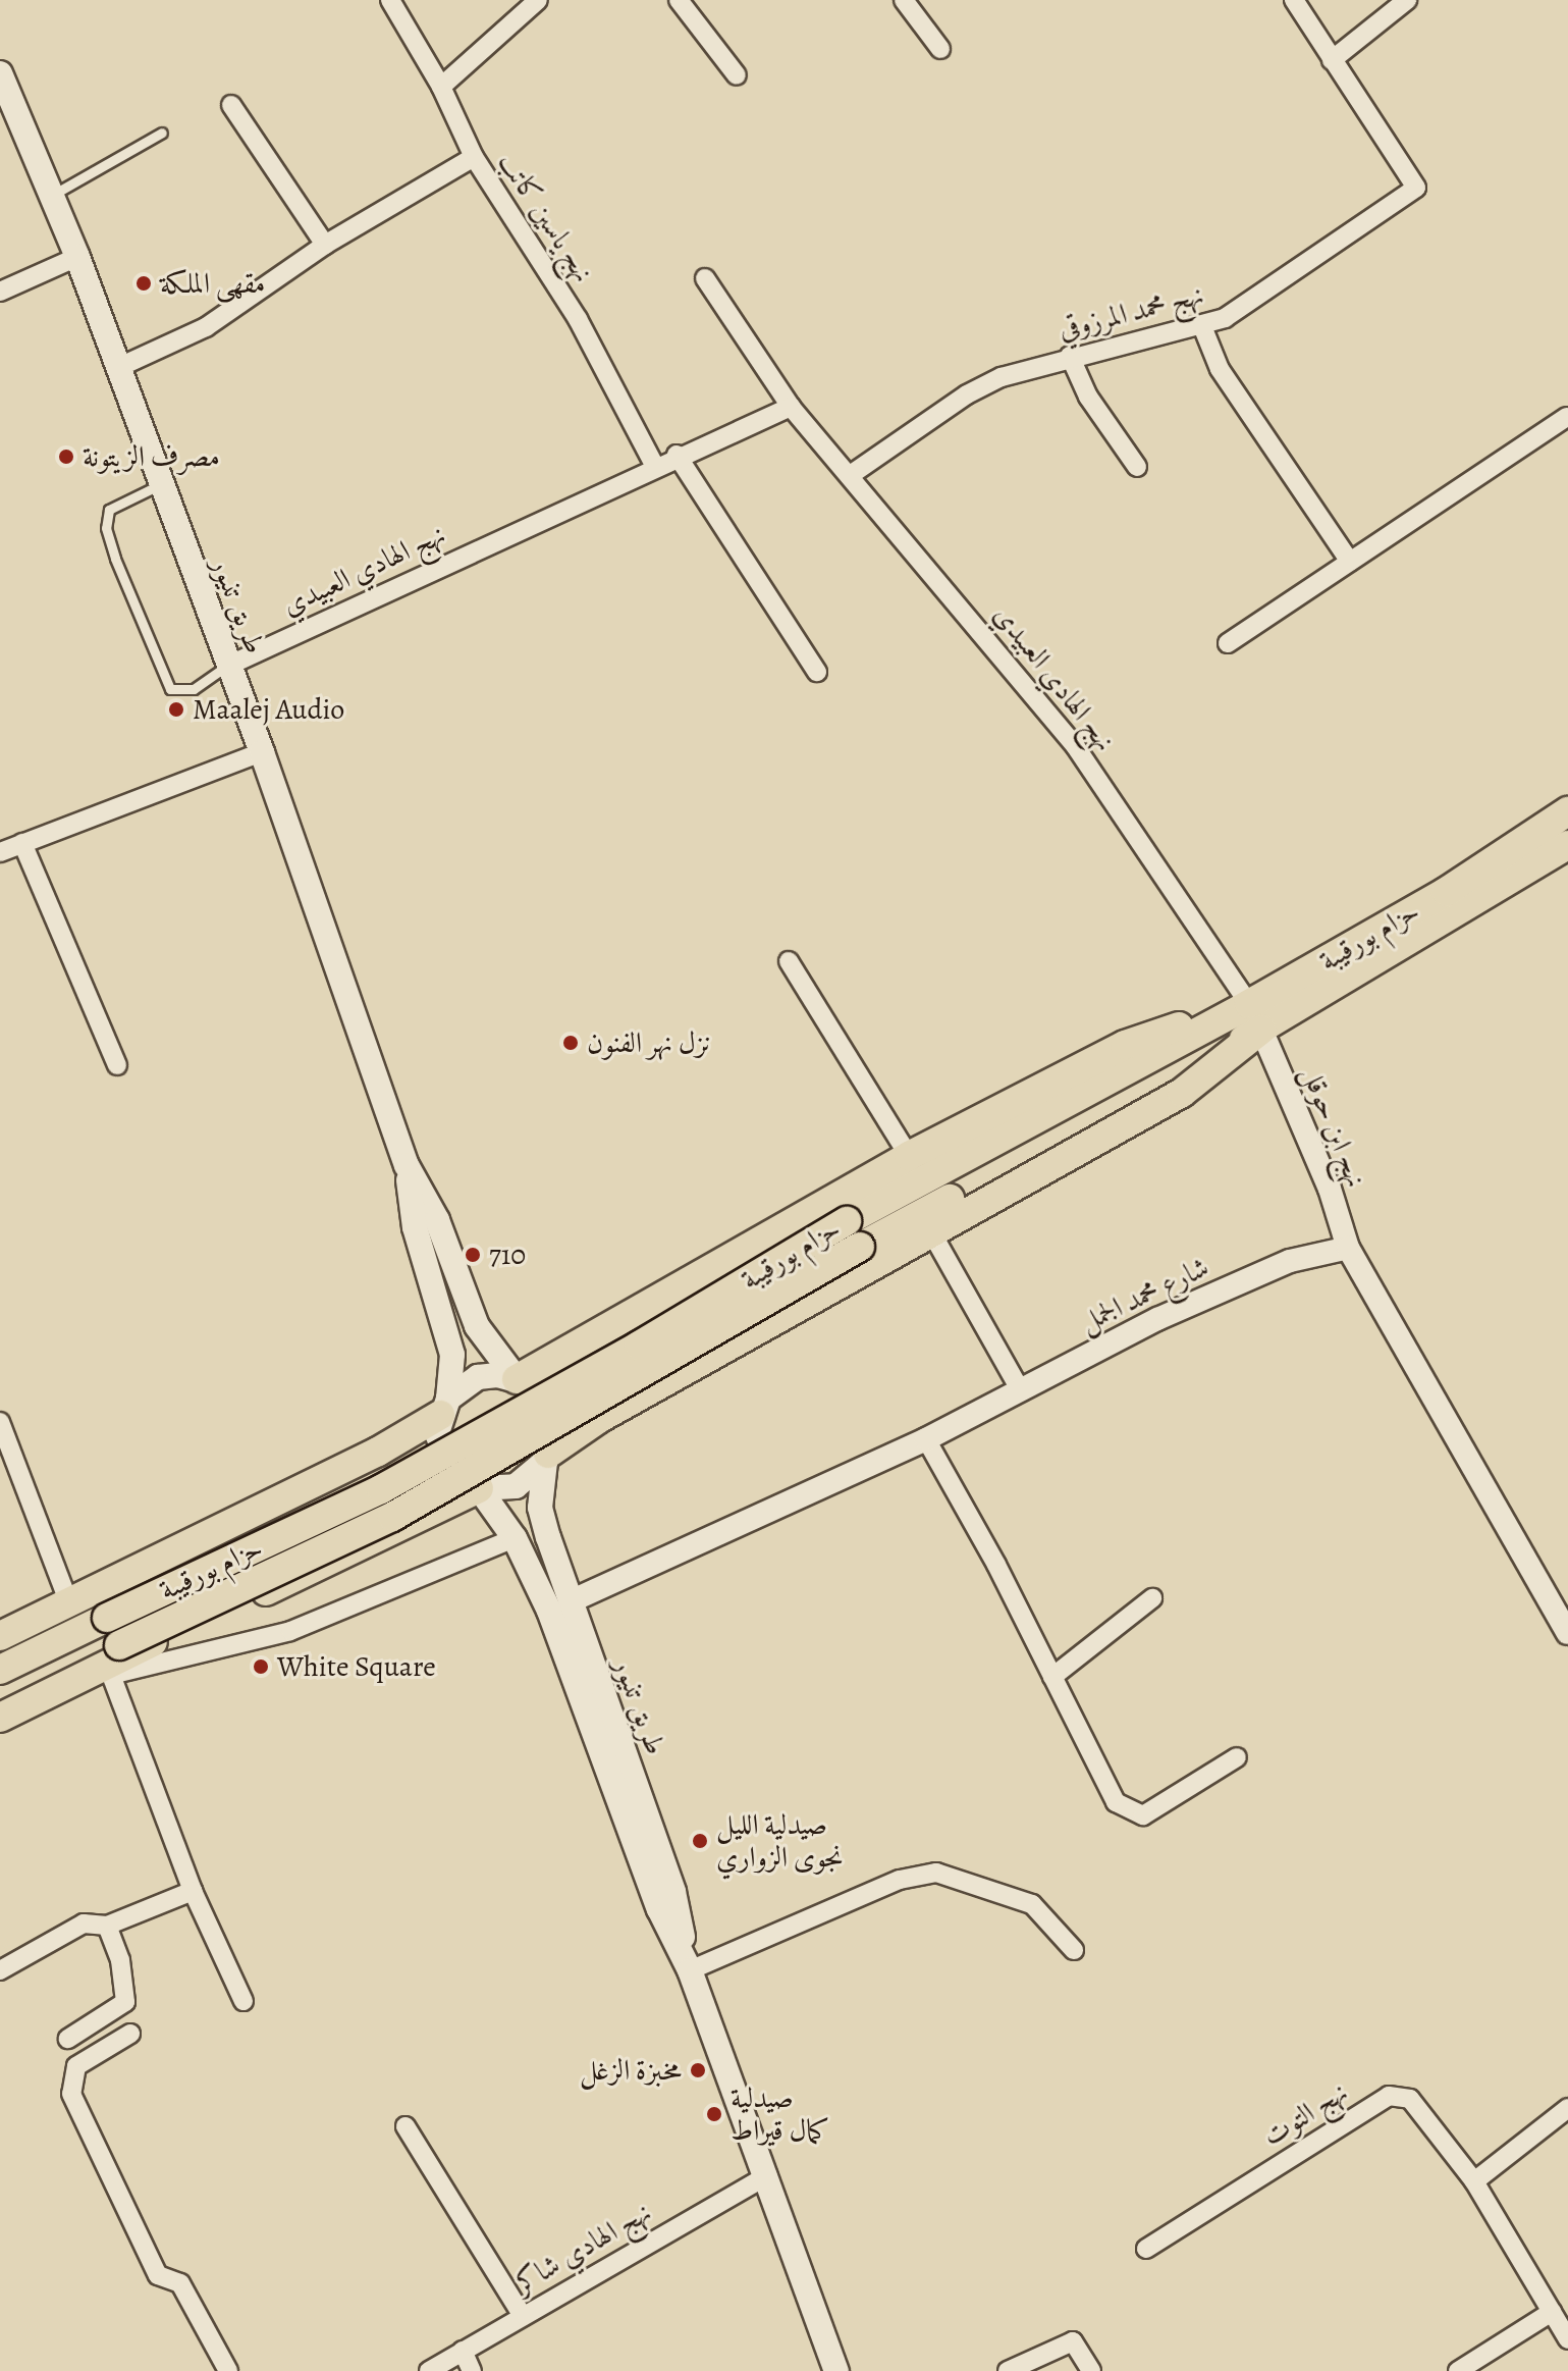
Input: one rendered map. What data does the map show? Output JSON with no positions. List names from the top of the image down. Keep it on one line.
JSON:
{"streets":{"highway":["حزام بورقيبة"],"main road":["طريق تنيور"],"street":["نهج ياسين كاتب","نهج محمد المرزوقي","نهج الهادي العبيدي","نهج ابن حوقل","شارع محمد الجمل","نهج التوت","نهج الهادي شاكر"]},"crossings":[["نهج ياسين كاتب","نهج الهادي العبيدي"],["نهج محمد المرزوقي","نهج الهادي العبيدي"],["نهج الهادي العبيدي","طريق تنيور"],["نهج الهادي العبيدي","حزام بورقيبة"],["نهج الهادي العبيدي","نهج ابن حوقل"],["طريق تنيور","شارع محمد الجمل"],["طريق تنيور","نهج الهادي شاكر"],["حزام بورقيبة","نهج ابن حوقل"],["نهج ابن حوقل","شارع محمد الجمل"]],"places":["مقهى الملكة","مصرف الزيتونة","Maalej Audio","نزل نهر الفنون","710","White Square","صيدلية الليل نجوى الزواري","مخبزة الزغل","صيدلية كمال قيراط"]}
